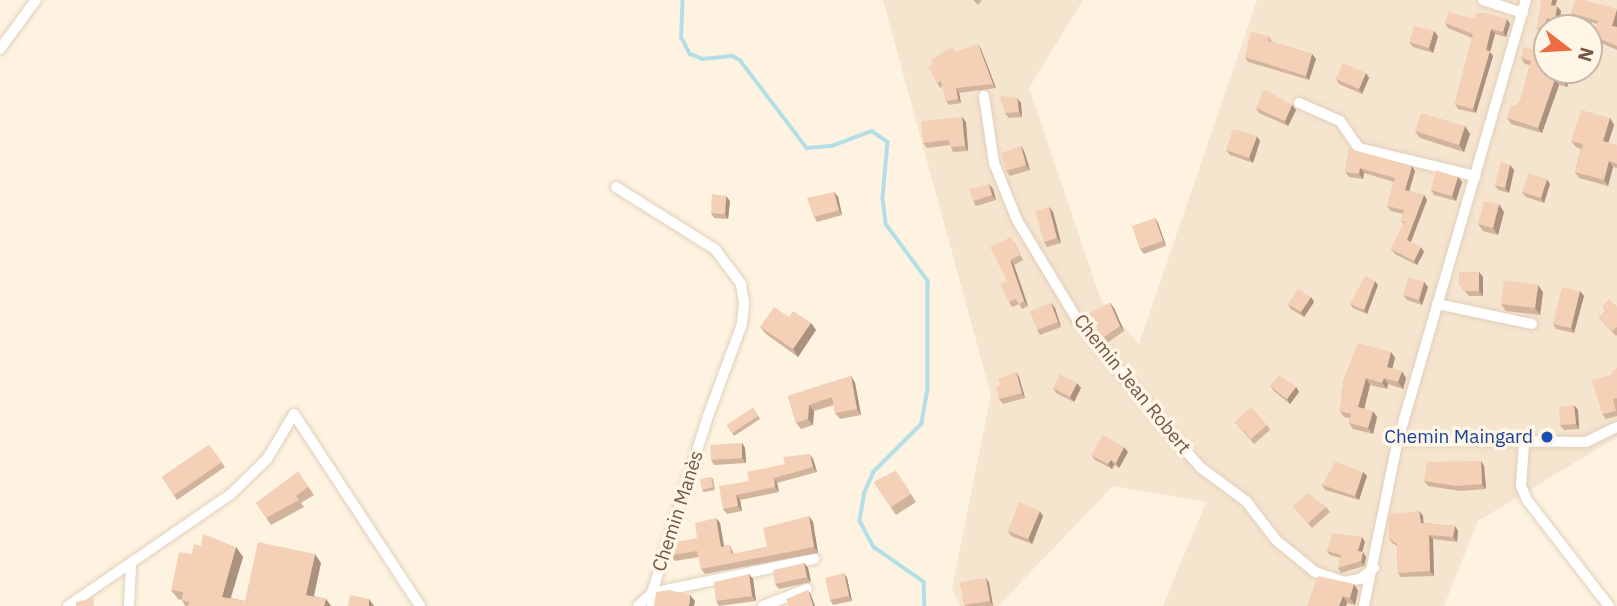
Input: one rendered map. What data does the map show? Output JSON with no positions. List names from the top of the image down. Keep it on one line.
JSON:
{"streets":{"street":["Chemin Jean Robert","Chemin Manès"]},"places":["Chemin Maingard"],"north":"right"}
